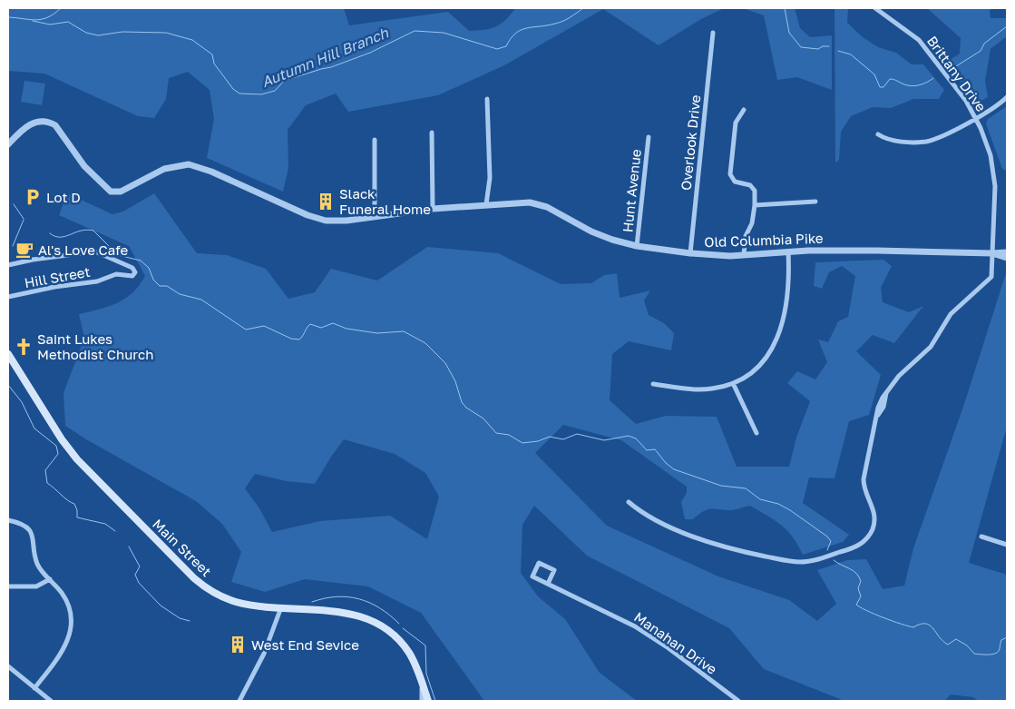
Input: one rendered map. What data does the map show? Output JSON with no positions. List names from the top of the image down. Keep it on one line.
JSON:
{"streets":{"main road":["Main Street"],"street":["Brittany Drive","Overlook Drive","Hunt Avenue","Old Columbia Pike","Hill Street","Manahan Drive"]},"crossings":[["Brittany Drive","Old Columbia Pike"],["Overlook Drive","Old Columbia Pike"],["Hunt Avenue","Old Columbia Pike"]],"water":["Autumn Hill Branch"],"places":{"parking":["Lot D"],"building":["Slack Funeral Home","West End Sevice"],"cafe":["Al's Love Cafe"],"church":["Saint Lukes Methodist Church"]}}
